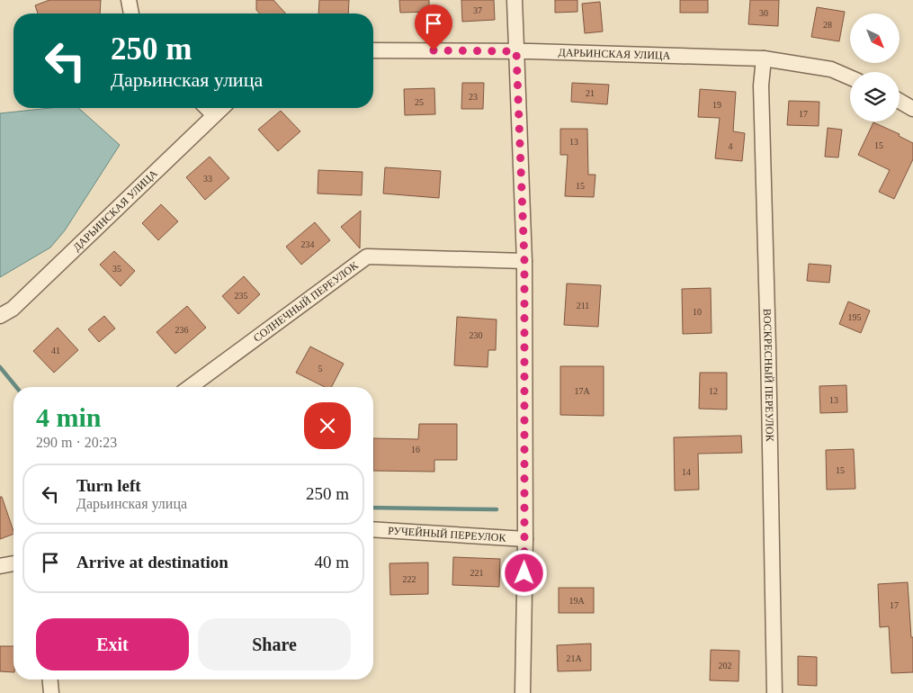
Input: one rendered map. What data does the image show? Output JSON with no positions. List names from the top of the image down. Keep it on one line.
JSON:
{"streets":{"street":["ДАРЬИНСКАЯ УЛИЦА","СОЛНЕЧНЫЙ ПЕРЕУЛОК","ВОСКРЕСНЫЙ ПЕРЕУЛОК","РУЧЕЙНЫЙ ПЕРЕУЛОК"]},"crossings":[["ДАРЬИНСКАЯ УЛИЦА","ВОСКРЕСНЫЙ ПЕРЕУЛОК"]],"house_numbers":["37","30","28","21","23","25","19","17","13","15","4","33","15","234","35","235","211","10","195","236","230","41","5","17А","12","13","16","15","14","221","222","19А","17","21А","202"],"north":"bottom right","page":{"turn":["250 m","Дарьинская улица"],"heading":["4 min","290 m · 20:23"],"list":[{"name":"Turn left","note":"Дарьинская улица","value":"250 m"},{"name":"Arrive at destination","value":"40 m"}],"buttons":["Exit","Share"]}}
